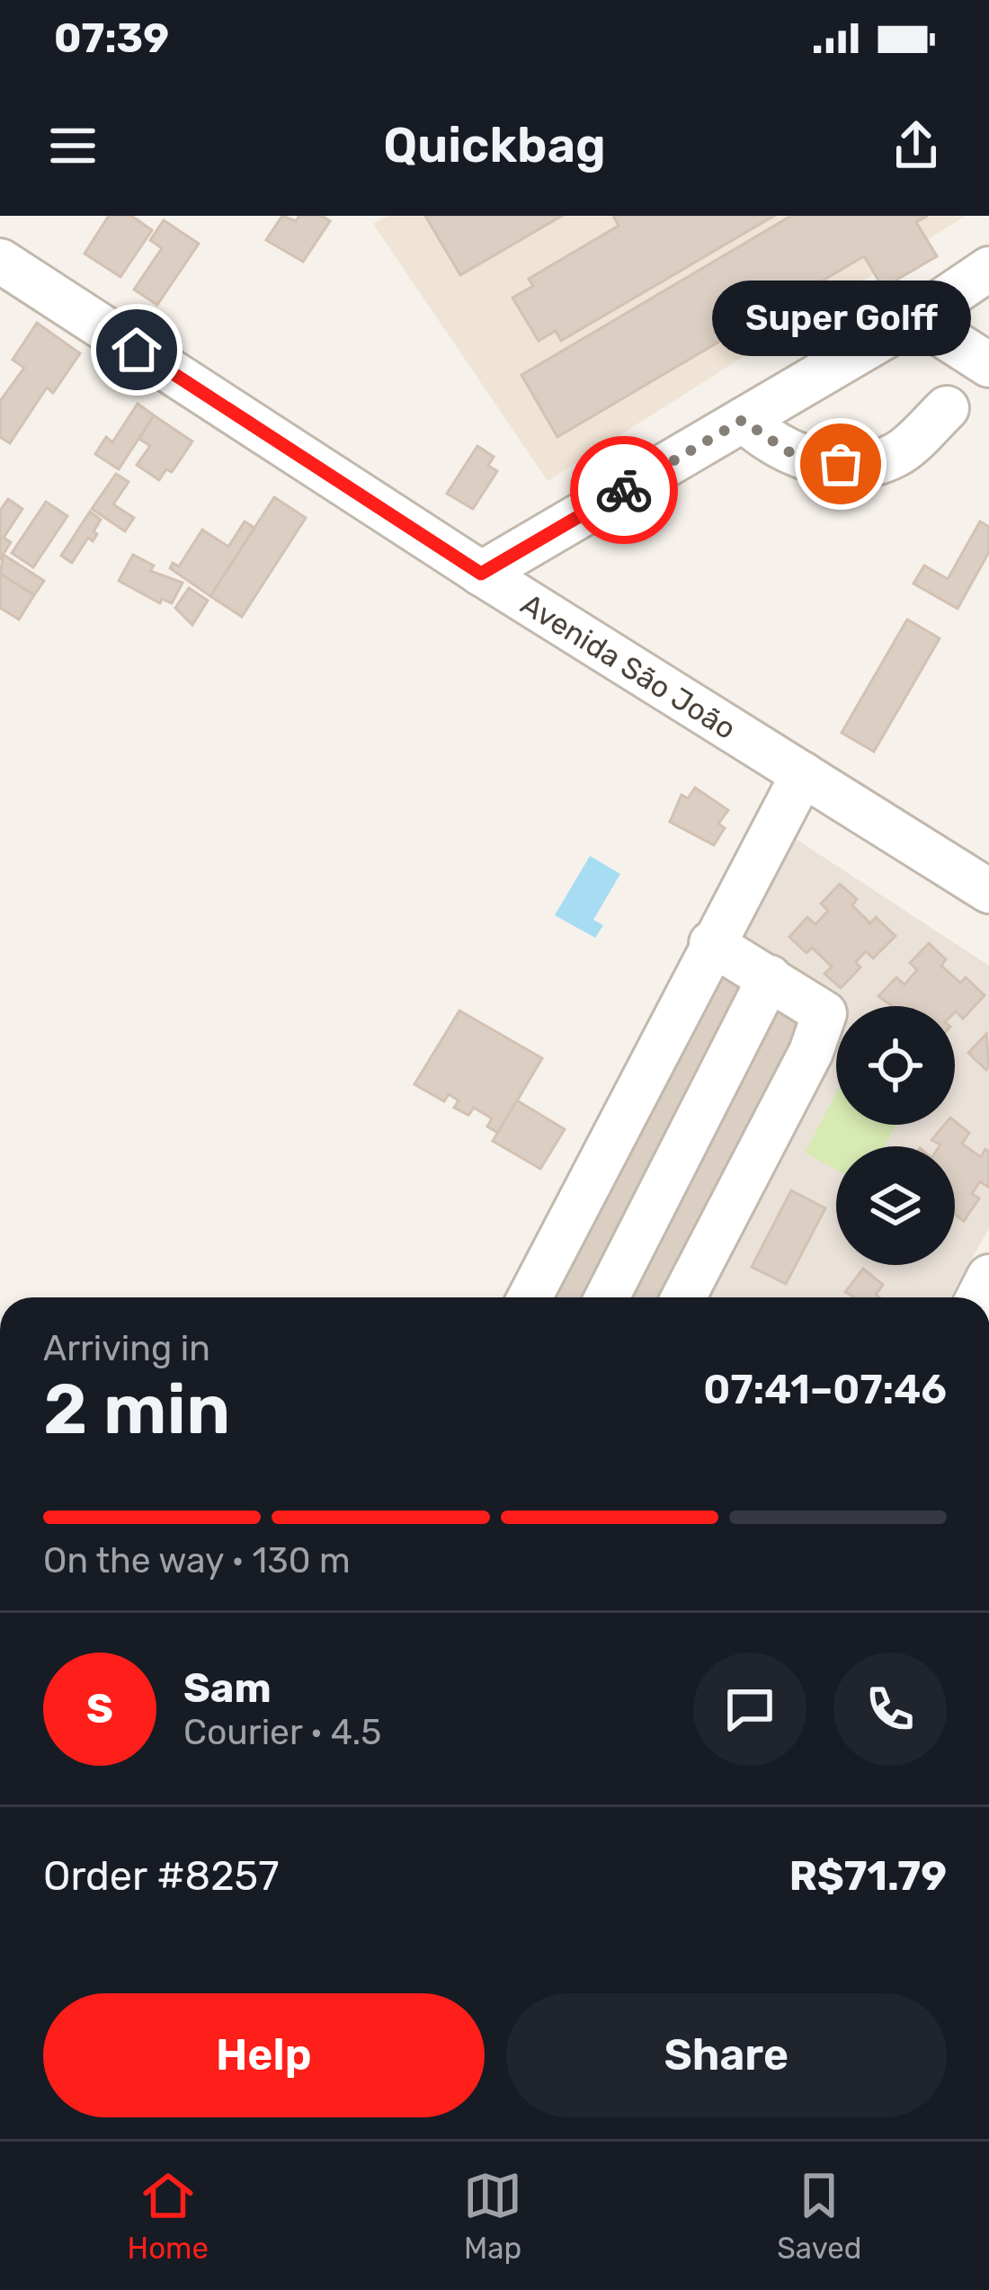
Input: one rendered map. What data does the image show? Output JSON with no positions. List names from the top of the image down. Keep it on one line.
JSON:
{"streets":{"street":["Avenida São João"]},"places":["Super Golff"],"page":{"status":"07:39","header":"Quickbag","bubble":"Super Golff","heading":["2 min","Arriving in","07:41–07:46"],"panel":["Sam","Courier · 4.5","Order #8257","R$71.79"],"bar":"On the way · 130 m","round":"S","buttons":["Help","Share"],"tabs":["Home","Map","Saved"]}}
